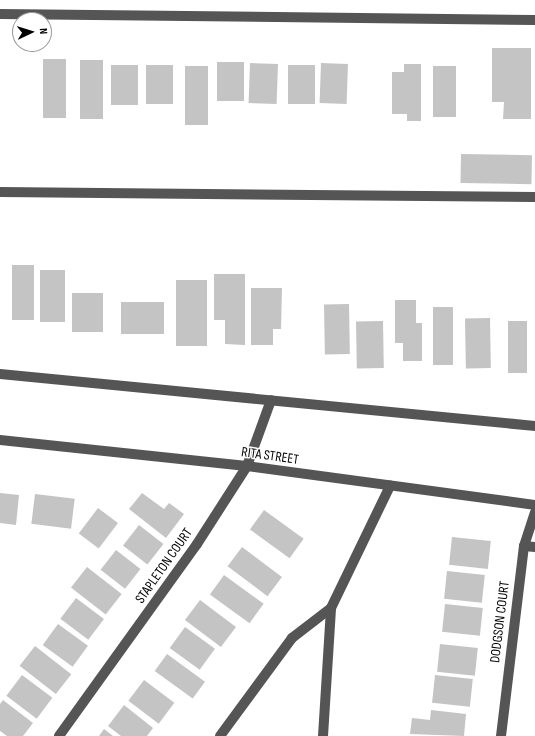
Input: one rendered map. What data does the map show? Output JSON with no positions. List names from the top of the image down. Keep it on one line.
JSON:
{"streets":{"street":["RITA STREET","STAPLETON COURT","DODGSON COURT"]},"crossings":[["RITA STREET","STAPLETON COURT"]],"north":"right"}
